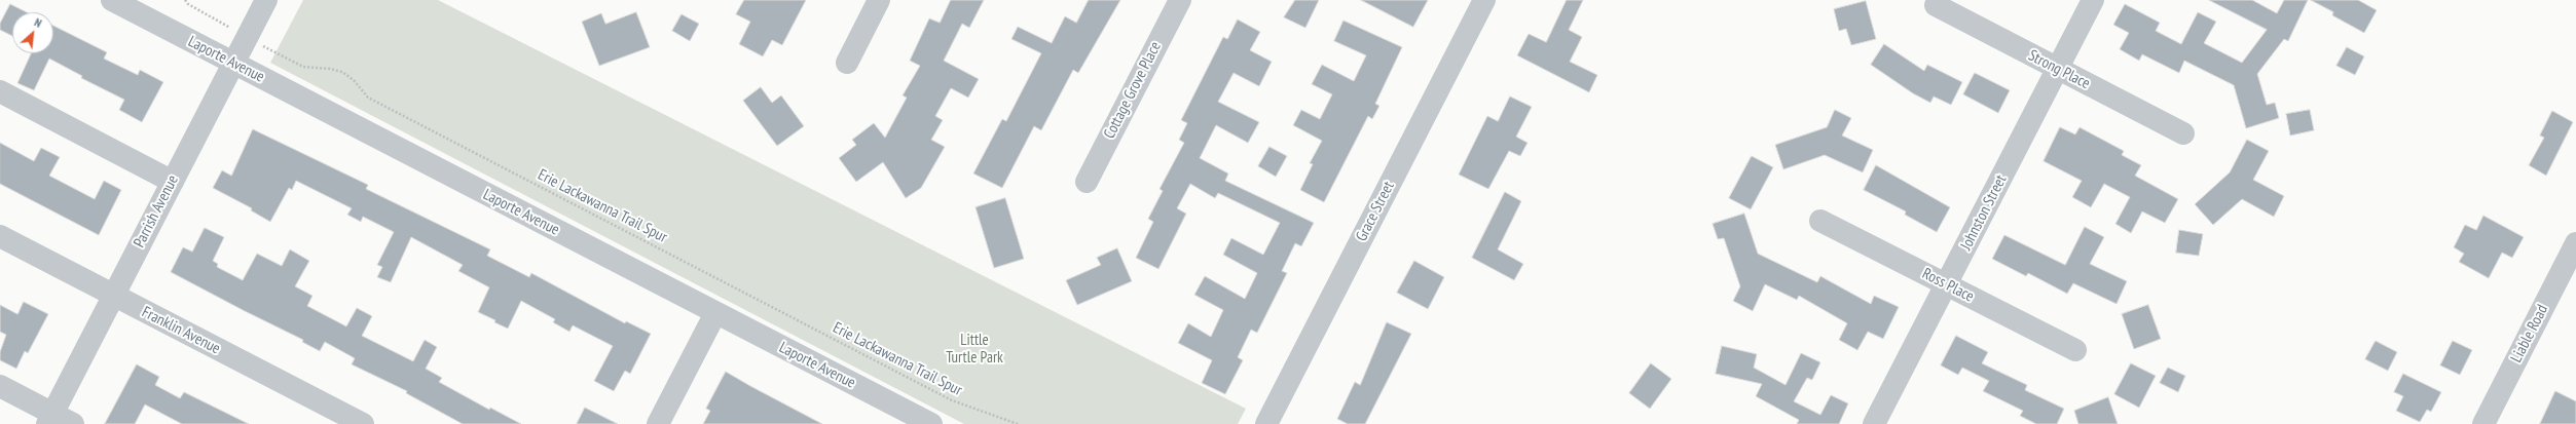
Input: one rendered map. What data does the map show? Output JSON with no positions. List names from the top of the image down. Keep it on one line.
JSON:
{"streets":{"street":["Laporte Avenue","Strong Place","Cottage Grove Place","Parrish Avenue","Grace Street","Johnston Street","Ross Place","Franklin Avenue","Liable Road"],"path":["Erie Lackawanna Trail Spur"]},"crossings":[["Laporte Avenue","Parrish Avenue"],["Strong Place","Johnston Street"],["Erie Lackawanna Trail Spur","Parrish Avenue"],["Parrish Avenue","Franklin Avenue"],["Johnston Street","Ross Place"]],"parks":["Little Turtle Park"],"north":"top right"}
